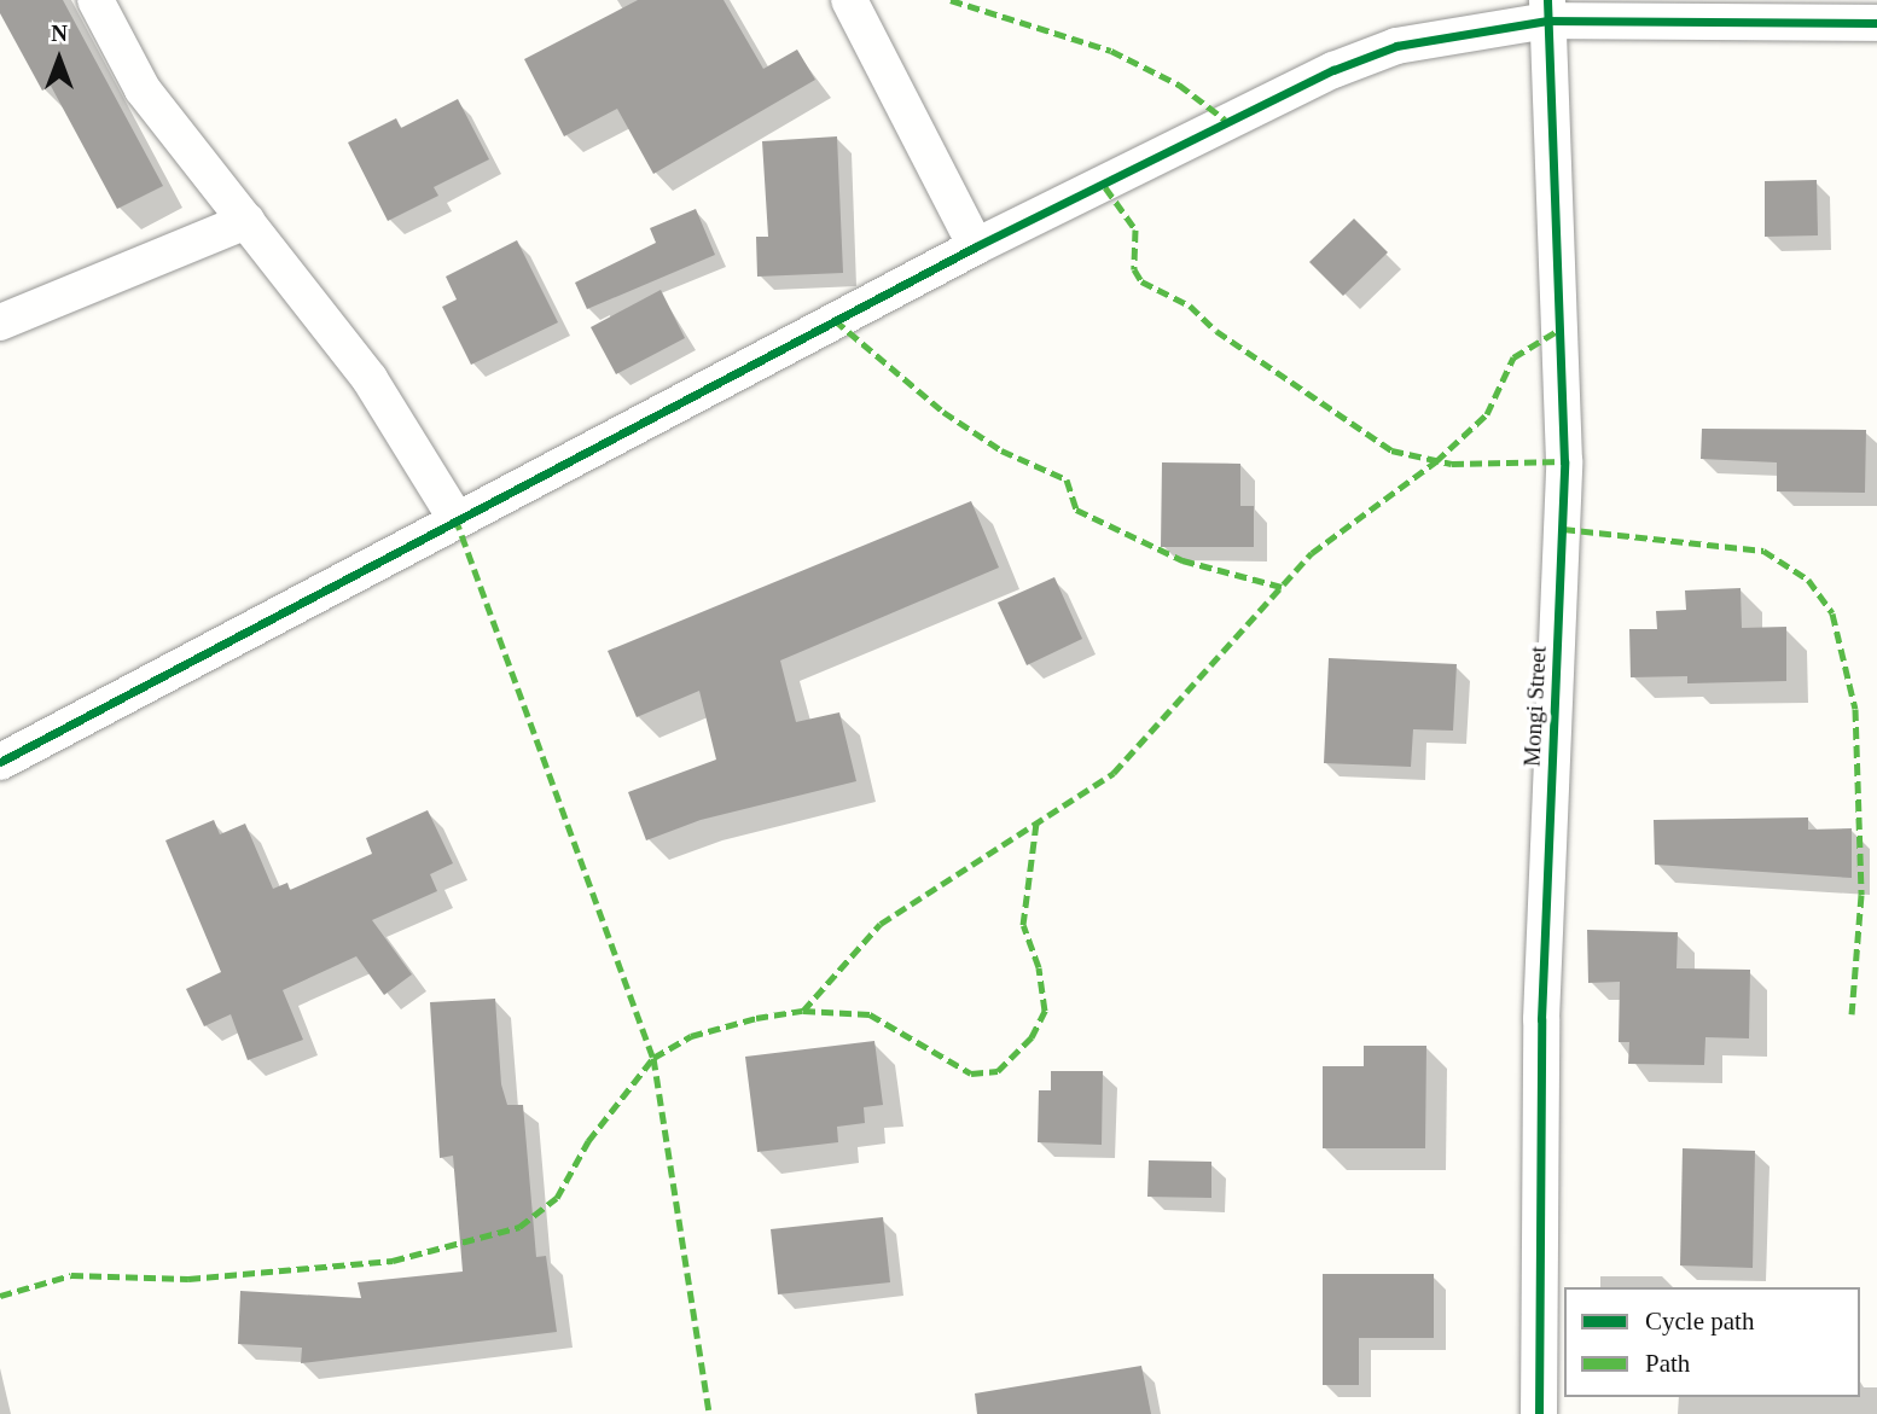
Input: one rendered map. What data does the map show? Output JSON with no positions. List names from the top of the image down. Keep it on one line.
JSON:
{"streets":{"street":["Mongi Street"]},"legend":["Cycle path","Path"],"north":"top"}
